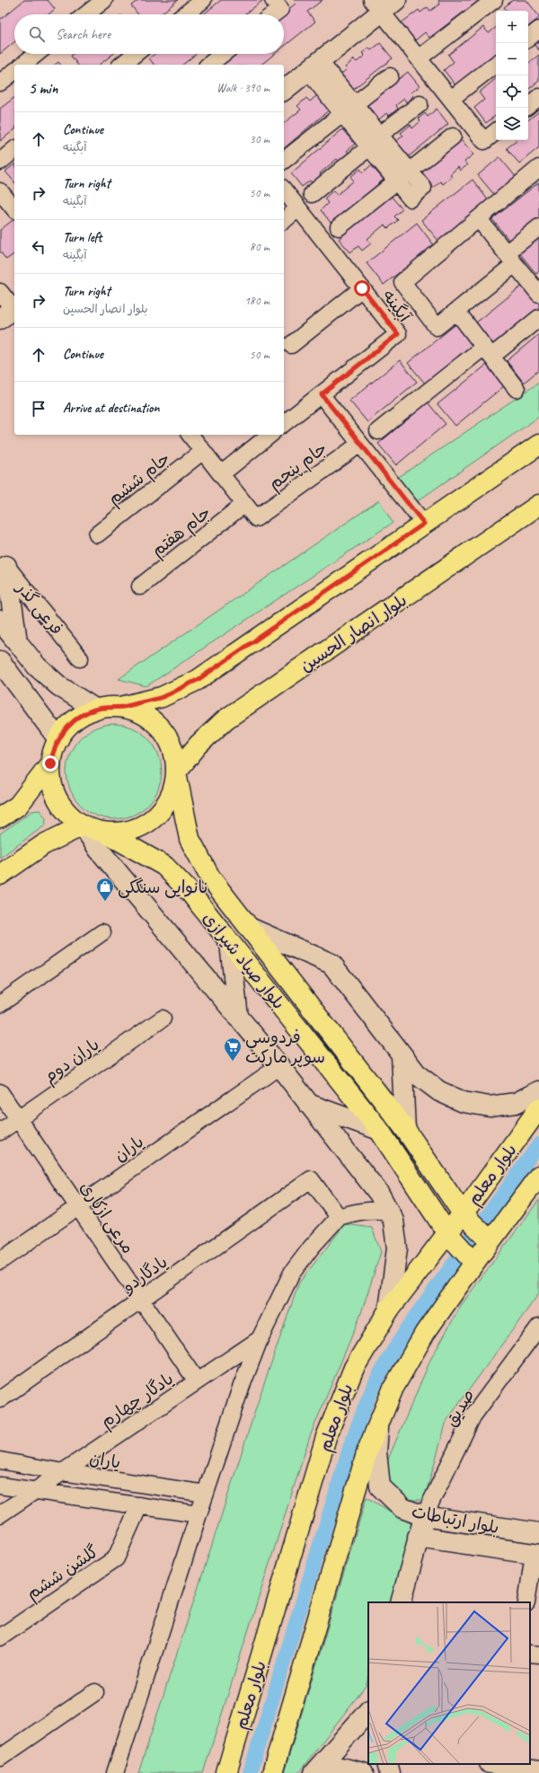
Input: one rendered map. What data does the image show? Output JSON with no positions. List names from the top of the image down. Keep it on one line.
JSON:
{"streets":{"main road":["بلوار انصار الحسین","بلوار صیاد شیرازی","بلوار معلم","بلوار ارتباطات"],"street":["آبگینه","جام پنجم","جام ششم","جام هفتم","فرعی گذر","یاران دوم","یاران","مرعی ازکاری","یادگار‌دو","یادگار چهارم","صدیق","گلشن ششم"]},"crossings":[["جام پنجم","جام هفتم"],["بلوار انصار الحسین","بلوار صیاد شیرازی"],["بلوار صیاد شیرازی","بلوار معلم"],["یاران دوم","مرعی ازکاری"],["یاران","مرعی ازکاری"],["یاران","یادگار چهارم"],["مرعی ازکاری","یادگار‌دو"],["مرعی ازکاری","یادگار چهارم"],["صدیق","بلوار ارتباطات"]],"places":{"shop":["نانوایی سنگکی"],"supermarket":["فردوسی سوپر مارکت"]},"page":{"map_buttons":["+","−"],"search":"Search here","heading":["5 min","Walk · 390 m"],"list":[["Continue","آبگینه","30 m"],["Turn right","آبگینه","50 m"],["Turn left","آبگینه","80 m"],["Turn right","بلوار انصار الحسین","180 m"],["Continue","50 m"],"Arrive at destination"]}}
